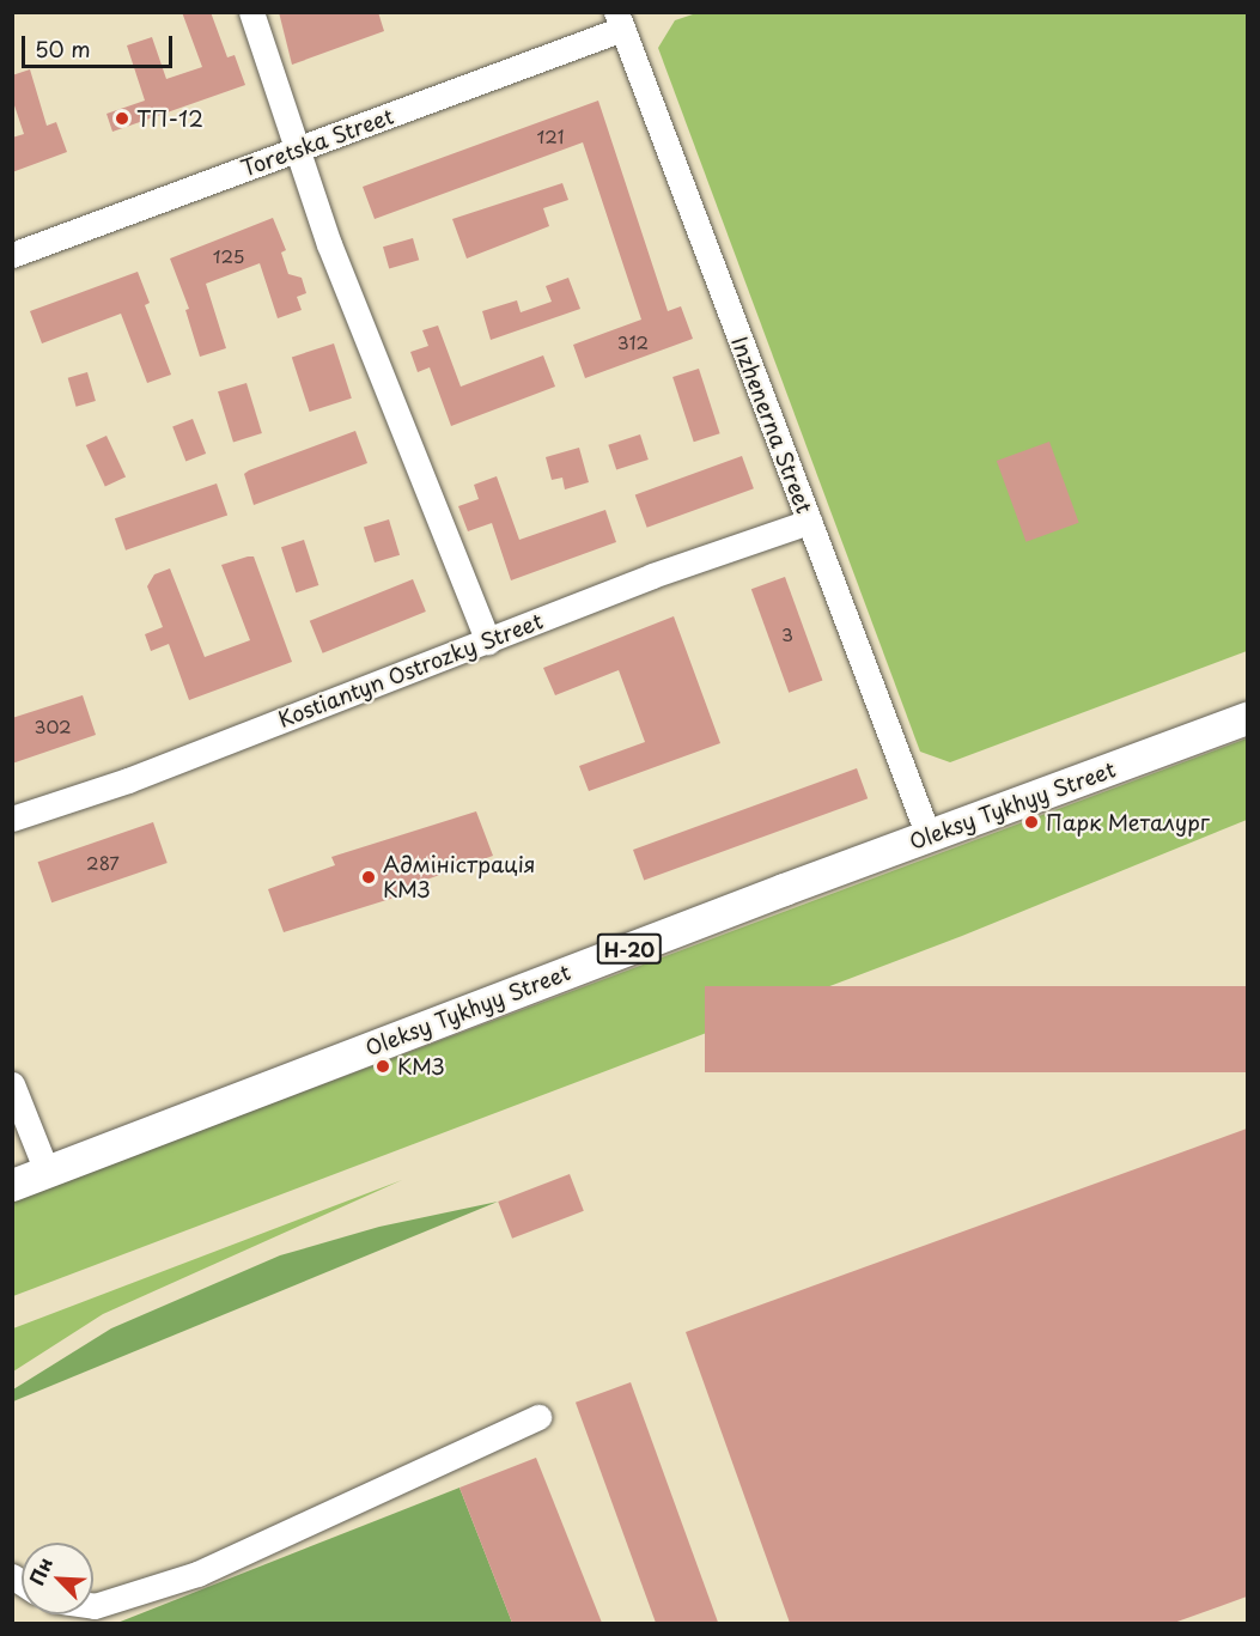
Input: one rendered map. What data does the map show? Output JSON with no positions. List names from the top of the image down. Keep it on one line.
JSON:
{"streets":{"main road":["Oleksy Tykhyy Street","Н-20"],"street":["Toretska Street","Inzhenerna Street","Kostiantyn Ostrozky Street"]},"crossings":[["Toretska Street","Inzhenerna Street"],["Inzhenerna Street","Kostiantyn Ostrozky Street"],["Inzhenerna Street","Oleksy Tykhyy Street"]],"places":["ТП-12","Парк Металург","Адміністрація КМЗ","КМЗ"],"house_numbers":["121","125","312","3","302","287"],"scale_bar":"50 m","north":"top left"}
